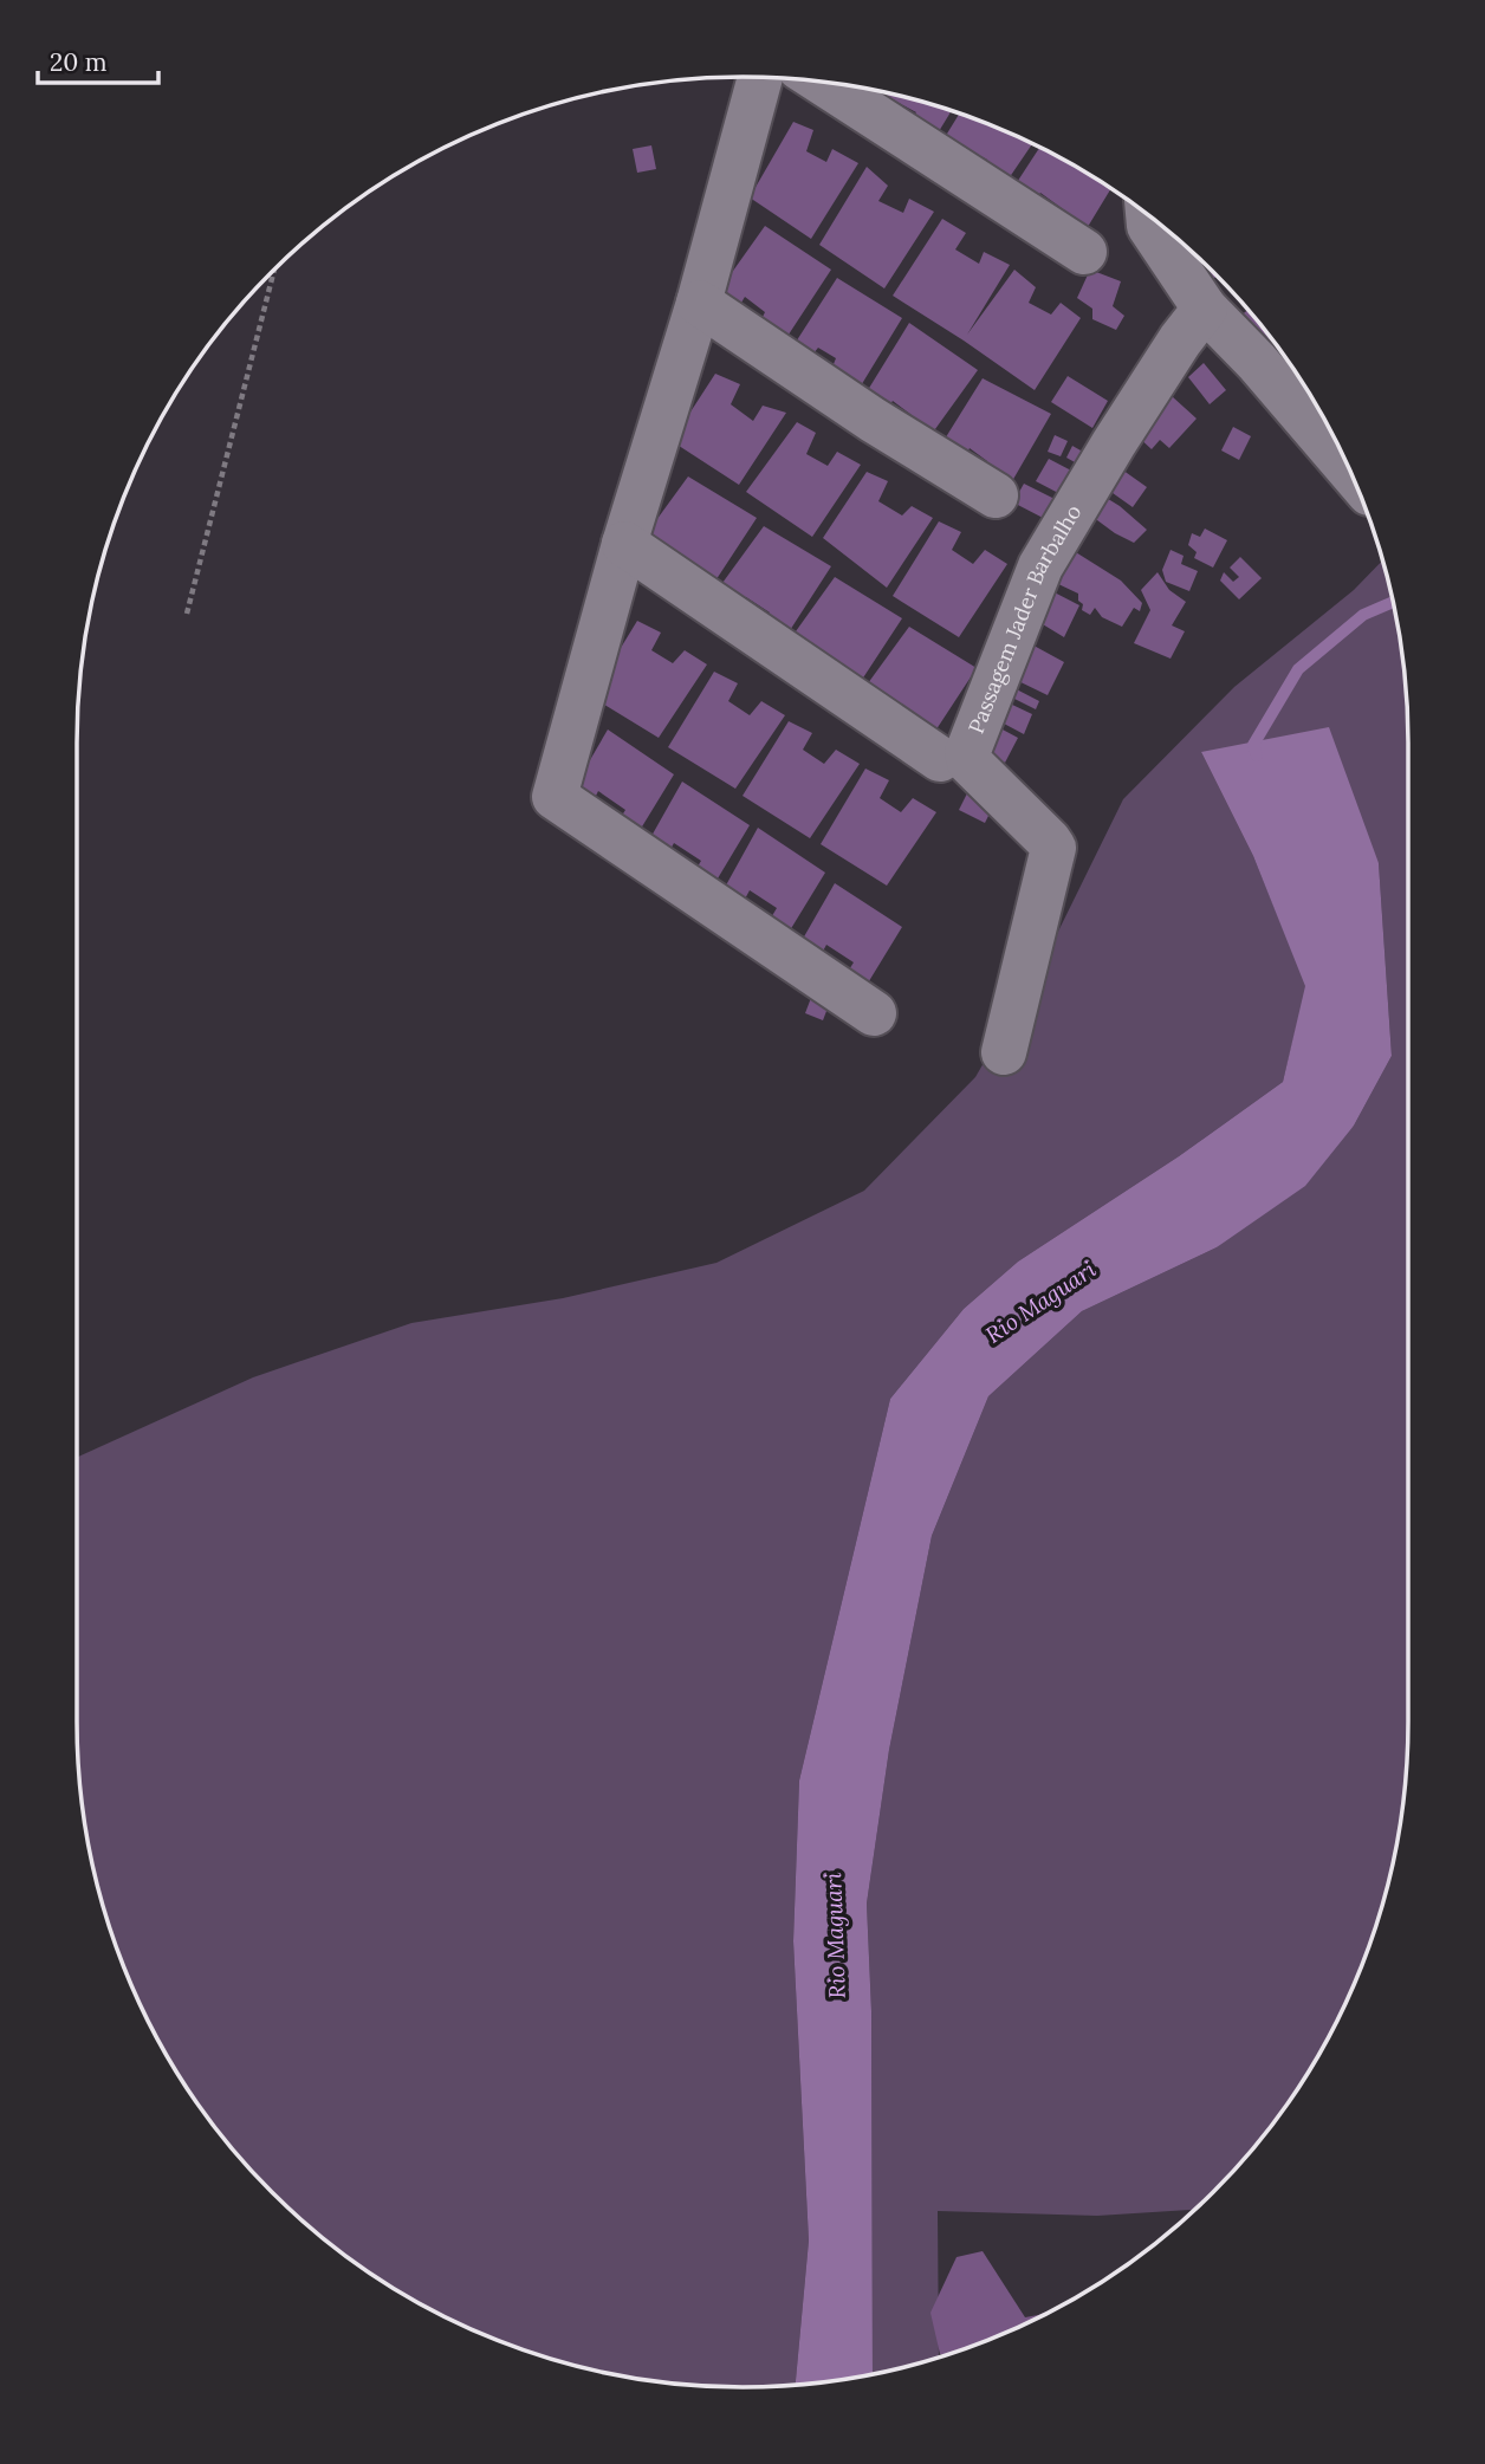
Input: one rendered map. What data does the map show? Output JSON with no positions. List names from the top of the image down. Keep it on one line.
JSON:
{"streets":{"street":["Passagem Jader Barbalho"]},"water":["Rio Maguari"],"scale_bar":"20 m"}
